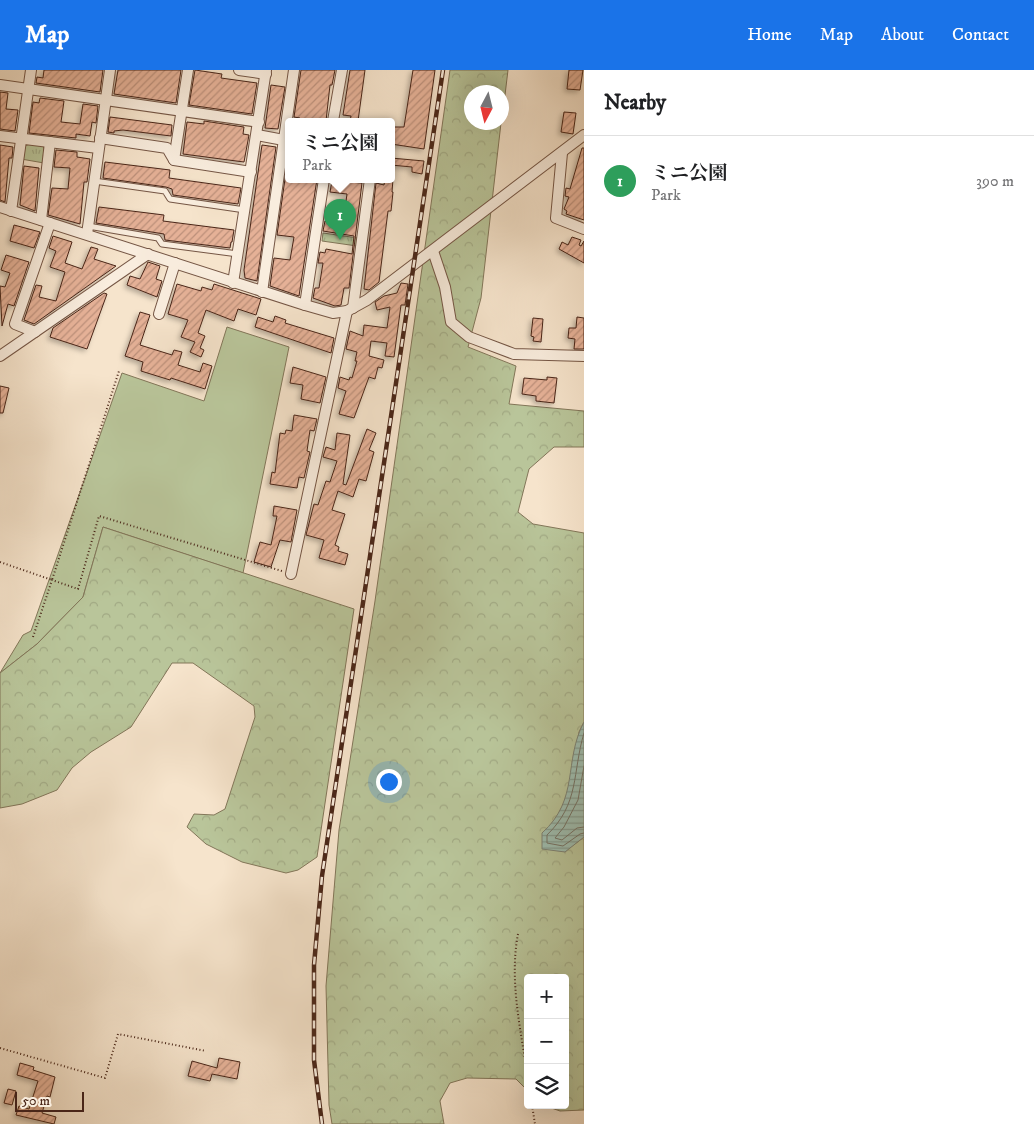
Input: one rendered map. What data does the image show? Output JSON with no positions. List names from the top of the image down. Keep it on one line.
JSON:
{"scale_bar":"50 m","north":"bottom","page":{"header":"Map","nav":["Home","Map","About","Contact"],"heading":"Nearby","popup":["ミニ公園","Park"],"list":[{"mark":"1","name":"ミニ公園","note":"Park","value":"390 m"}],"pins":"1","map_buttons":["+","−"],"scale":"50 m"}}
